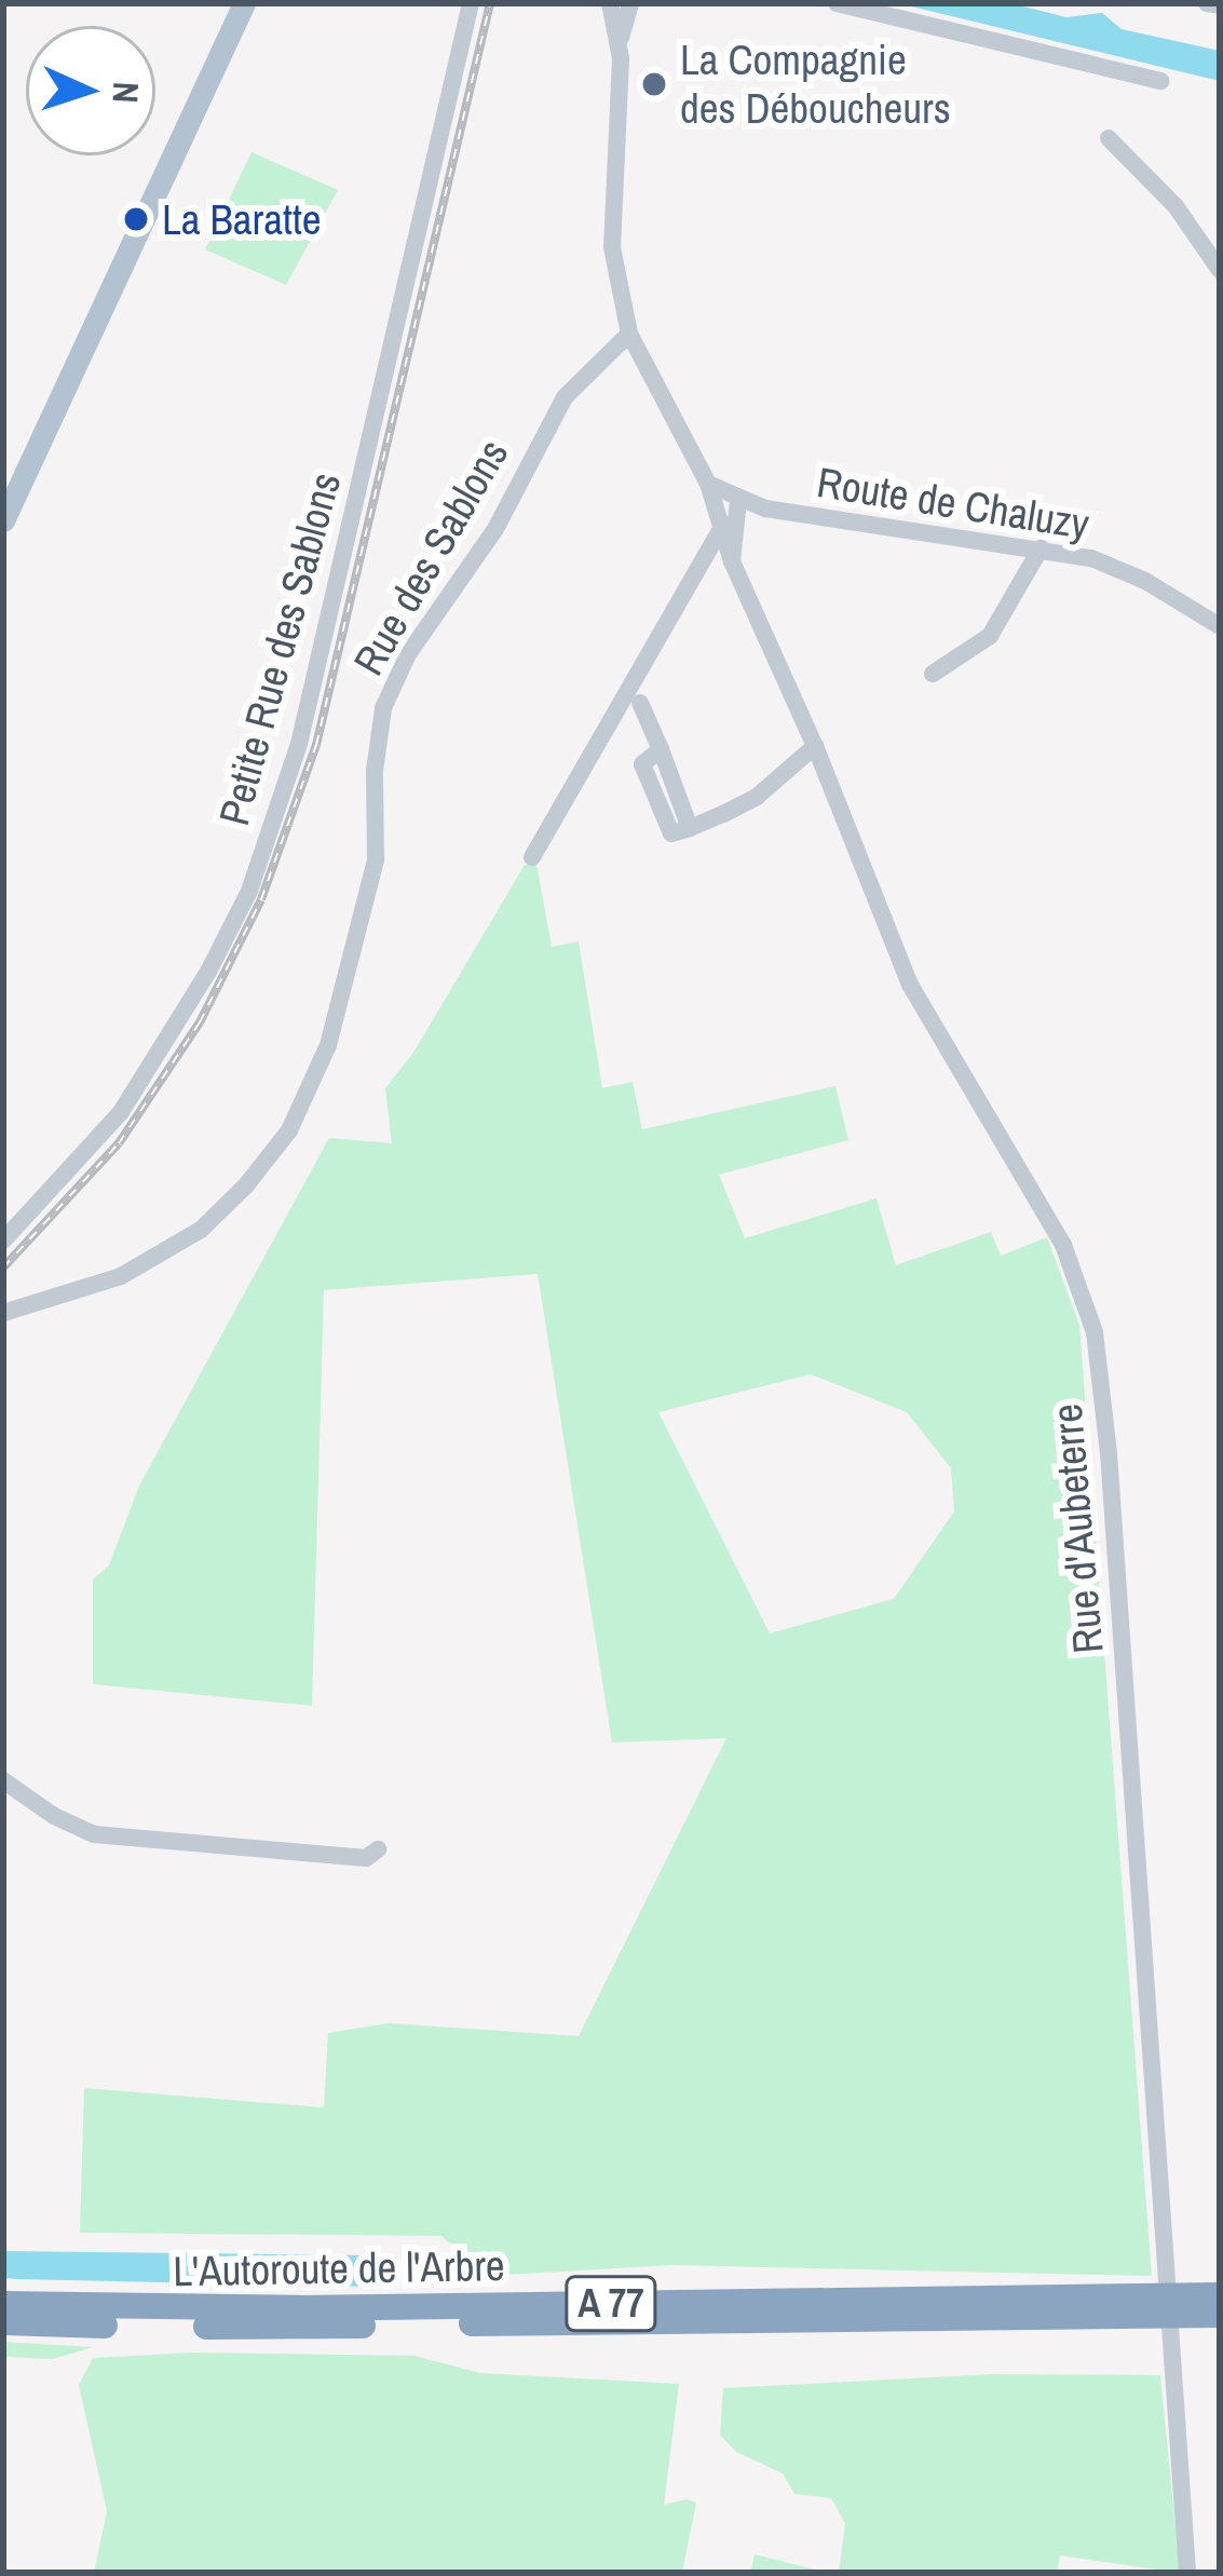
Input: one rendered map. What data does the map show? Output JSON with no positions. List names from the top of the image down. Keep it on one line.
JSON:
{"streets":{"highway":["L'Autoroute de l'Arbre","A 77"],"street":["Route de Chaluzy","Rue des Sablons","Petite Rue des Sablons","Rue d'Aubeterre"]},"crossings":[["Route de Chaluzy","Rue d'Aubeterre"],["Rue des Sablons","Rue d'Aubeterre"]],"places":["La Compagnie des Déboucheurs","La Baratte"],"north":"right"}
